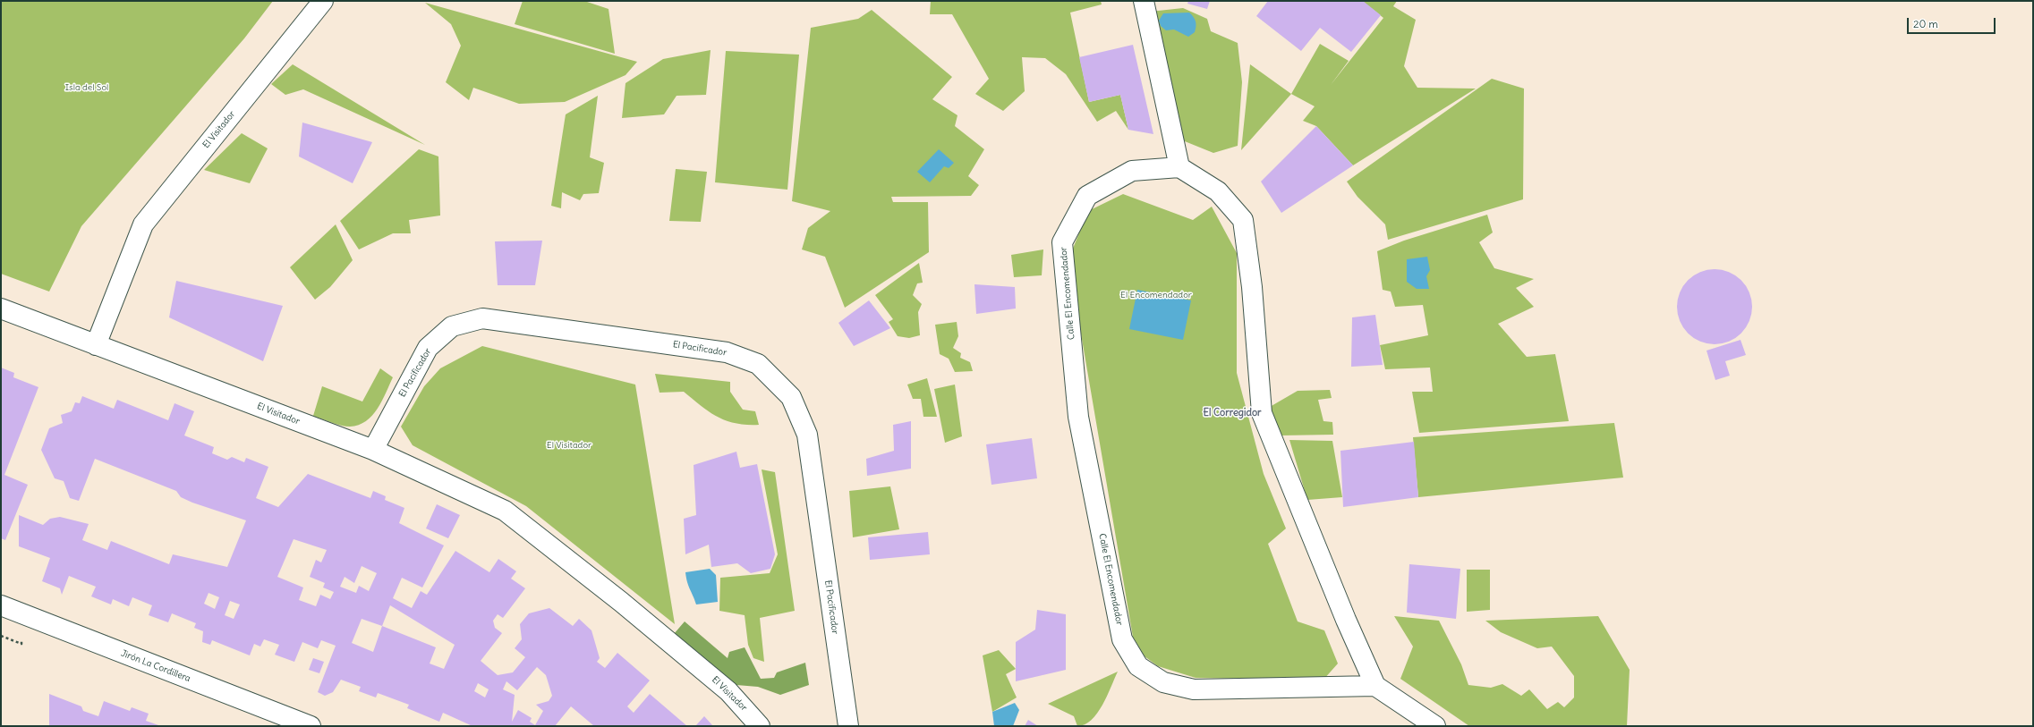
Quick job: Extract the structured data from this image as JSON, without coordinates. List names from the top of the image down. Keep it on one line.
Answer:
{"streets":{"street":["El Visitador","Calle El Encomendador","El Pacificador","Jirón La Cordillera"]},"crossings":[["El Visitador","El Pacificador"]],"districts":["El Corregidor"],"parks":["Isla del Sol","El Encomendador","El Visitador"],"scale_bar":"20 m"}
